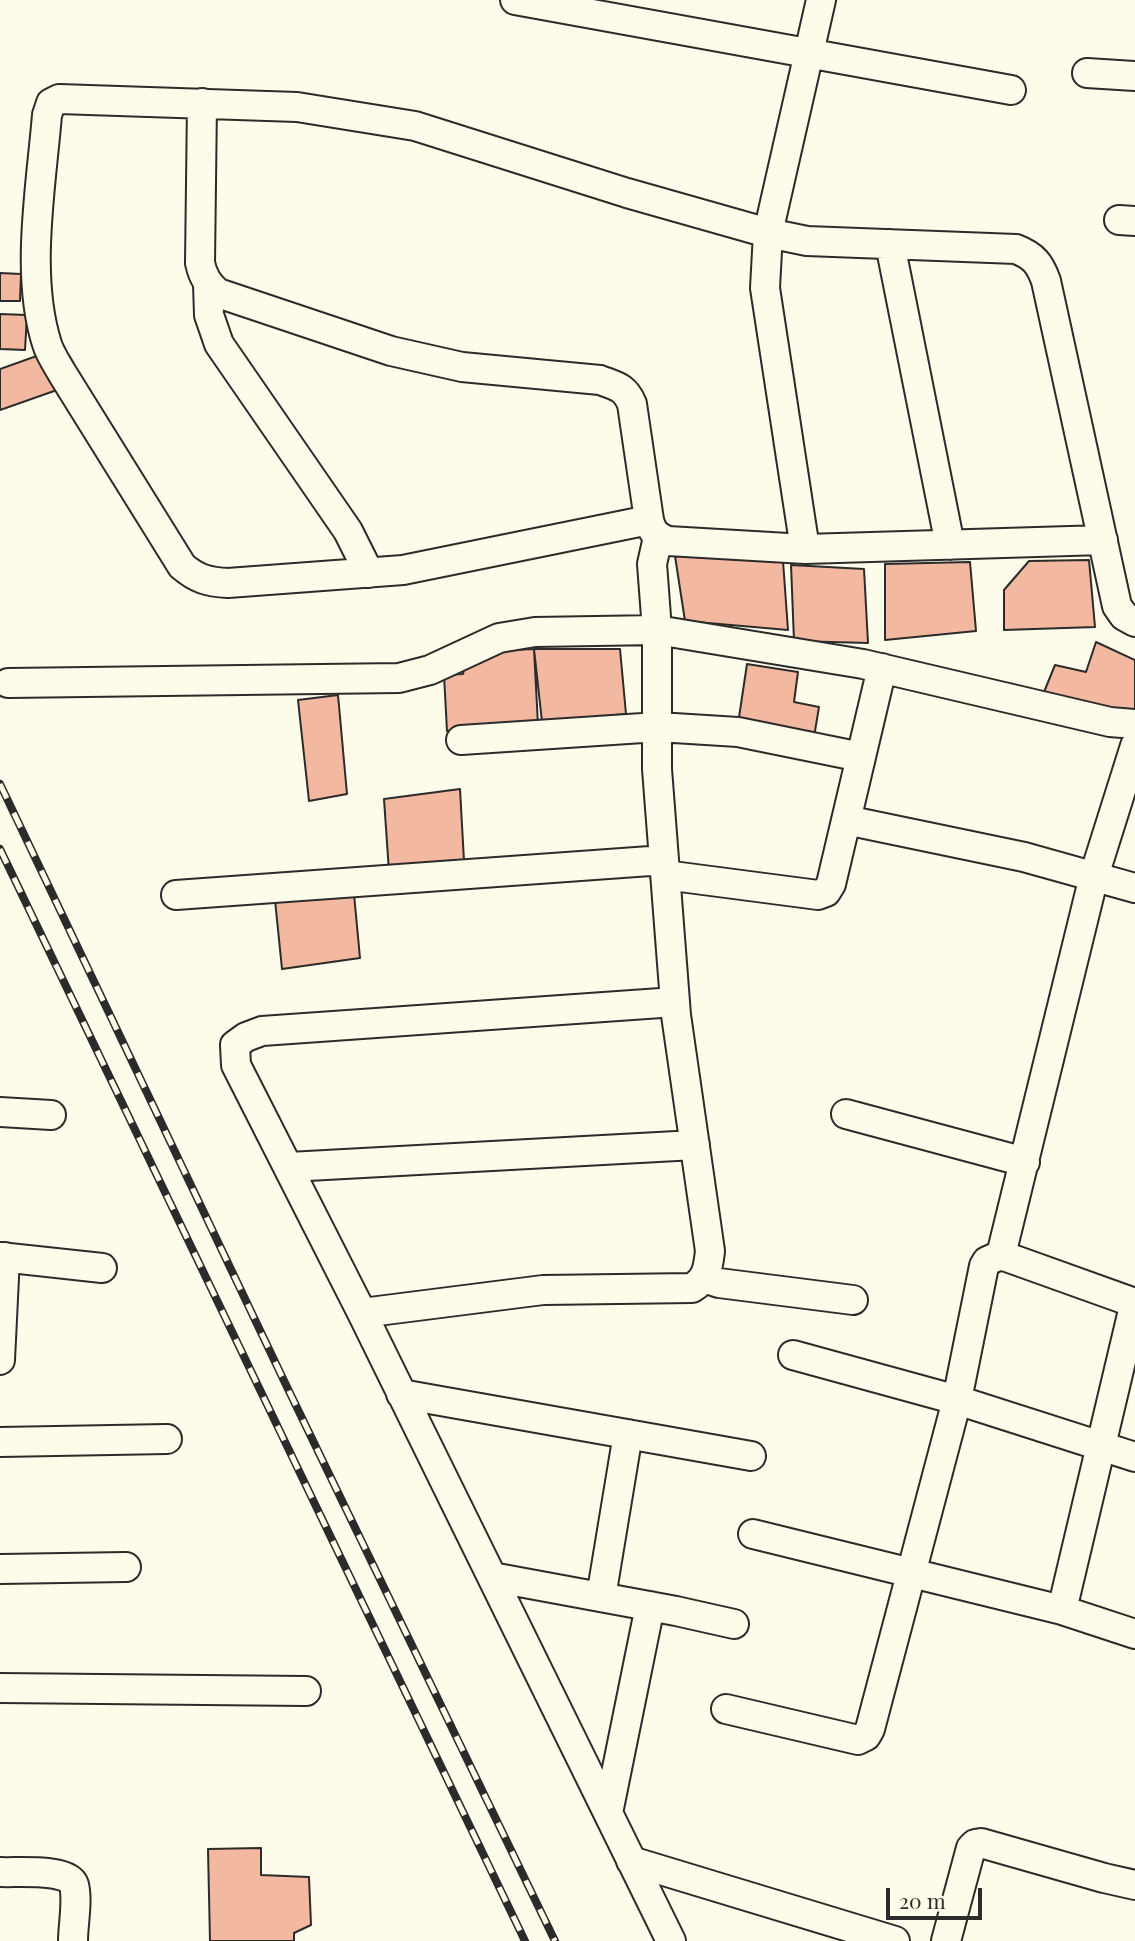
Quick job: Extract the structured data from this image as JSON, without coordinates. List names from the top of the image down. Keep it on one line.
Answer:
{"scale_bar":"20 m"}
